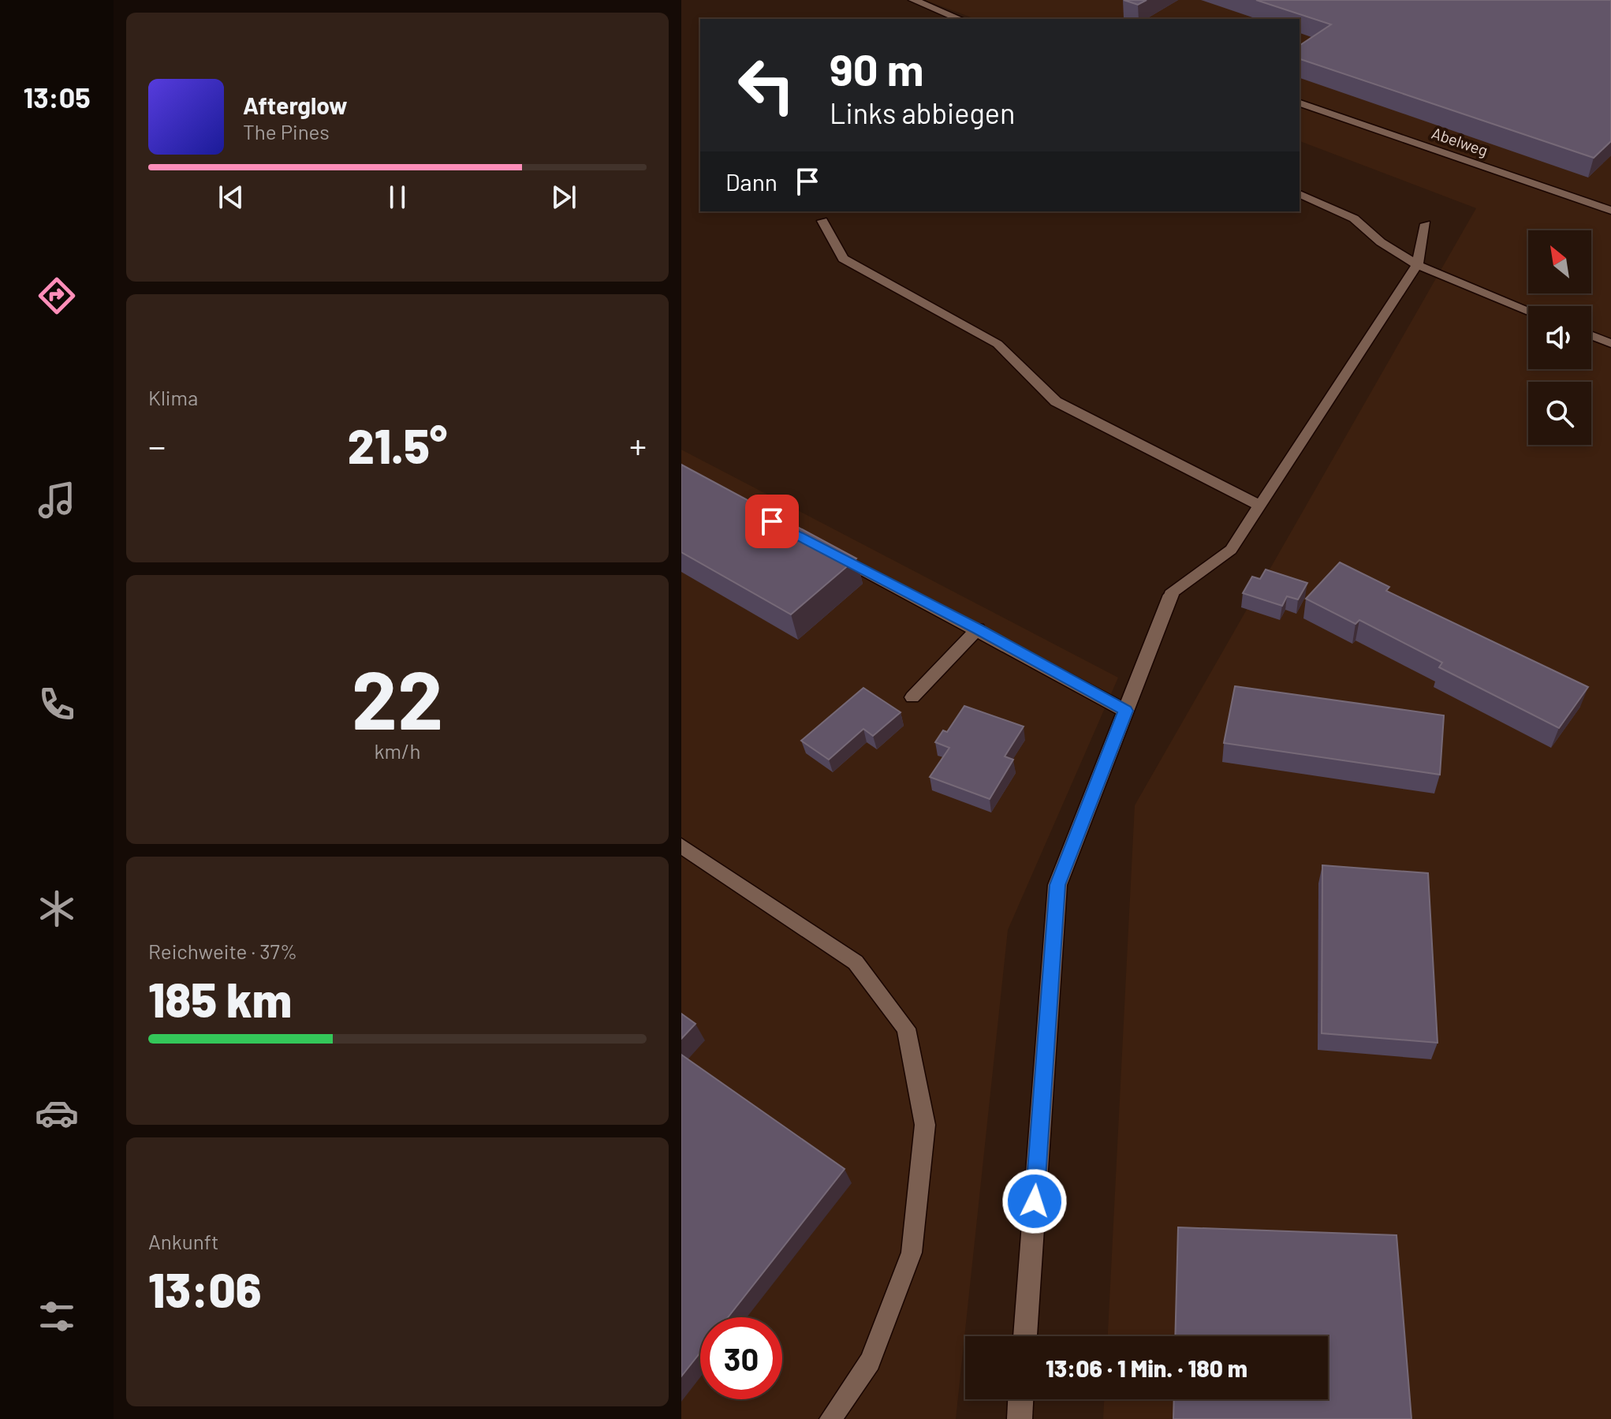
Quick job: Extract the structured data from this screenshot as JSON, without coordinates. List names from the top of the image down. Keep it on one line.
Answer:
{"streets":{"lane":["Abelweg"]},"north":"top left","page":{"tabs":"13:05","turn":["90 m","Links abbiegen"],"song":["Afterglow","The Pines"],"then":"Dann","tile":["Klima",["22","km/h"],["Reichweite · 37%","185 km"],["Ankunft","13:06"]],"heat":["−","21.5°","+"],"limit":"30","trip":"13:06 · 1 Min. · 180 m"}}
